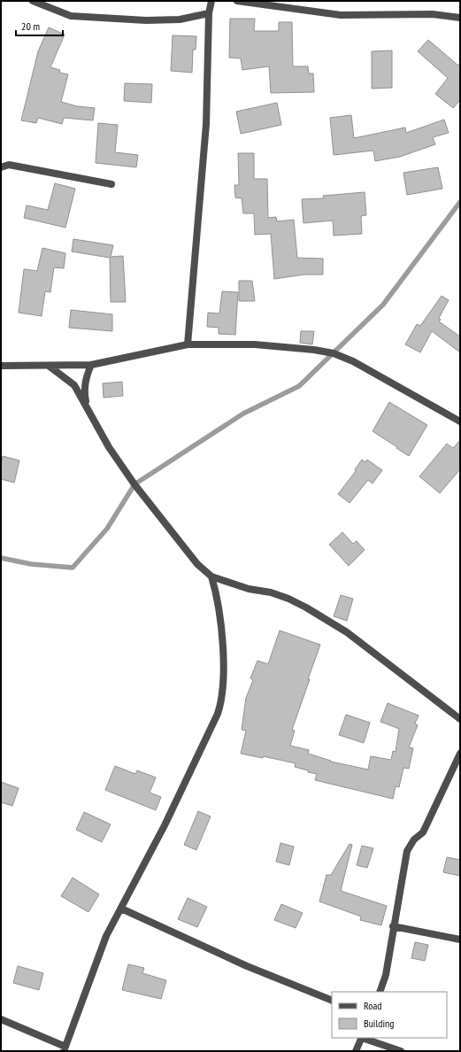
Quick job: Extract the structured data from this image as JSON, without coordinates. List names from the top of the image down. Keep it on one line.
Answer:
{"legend":["Road","Building"],"scale_bar":"20 m"}
